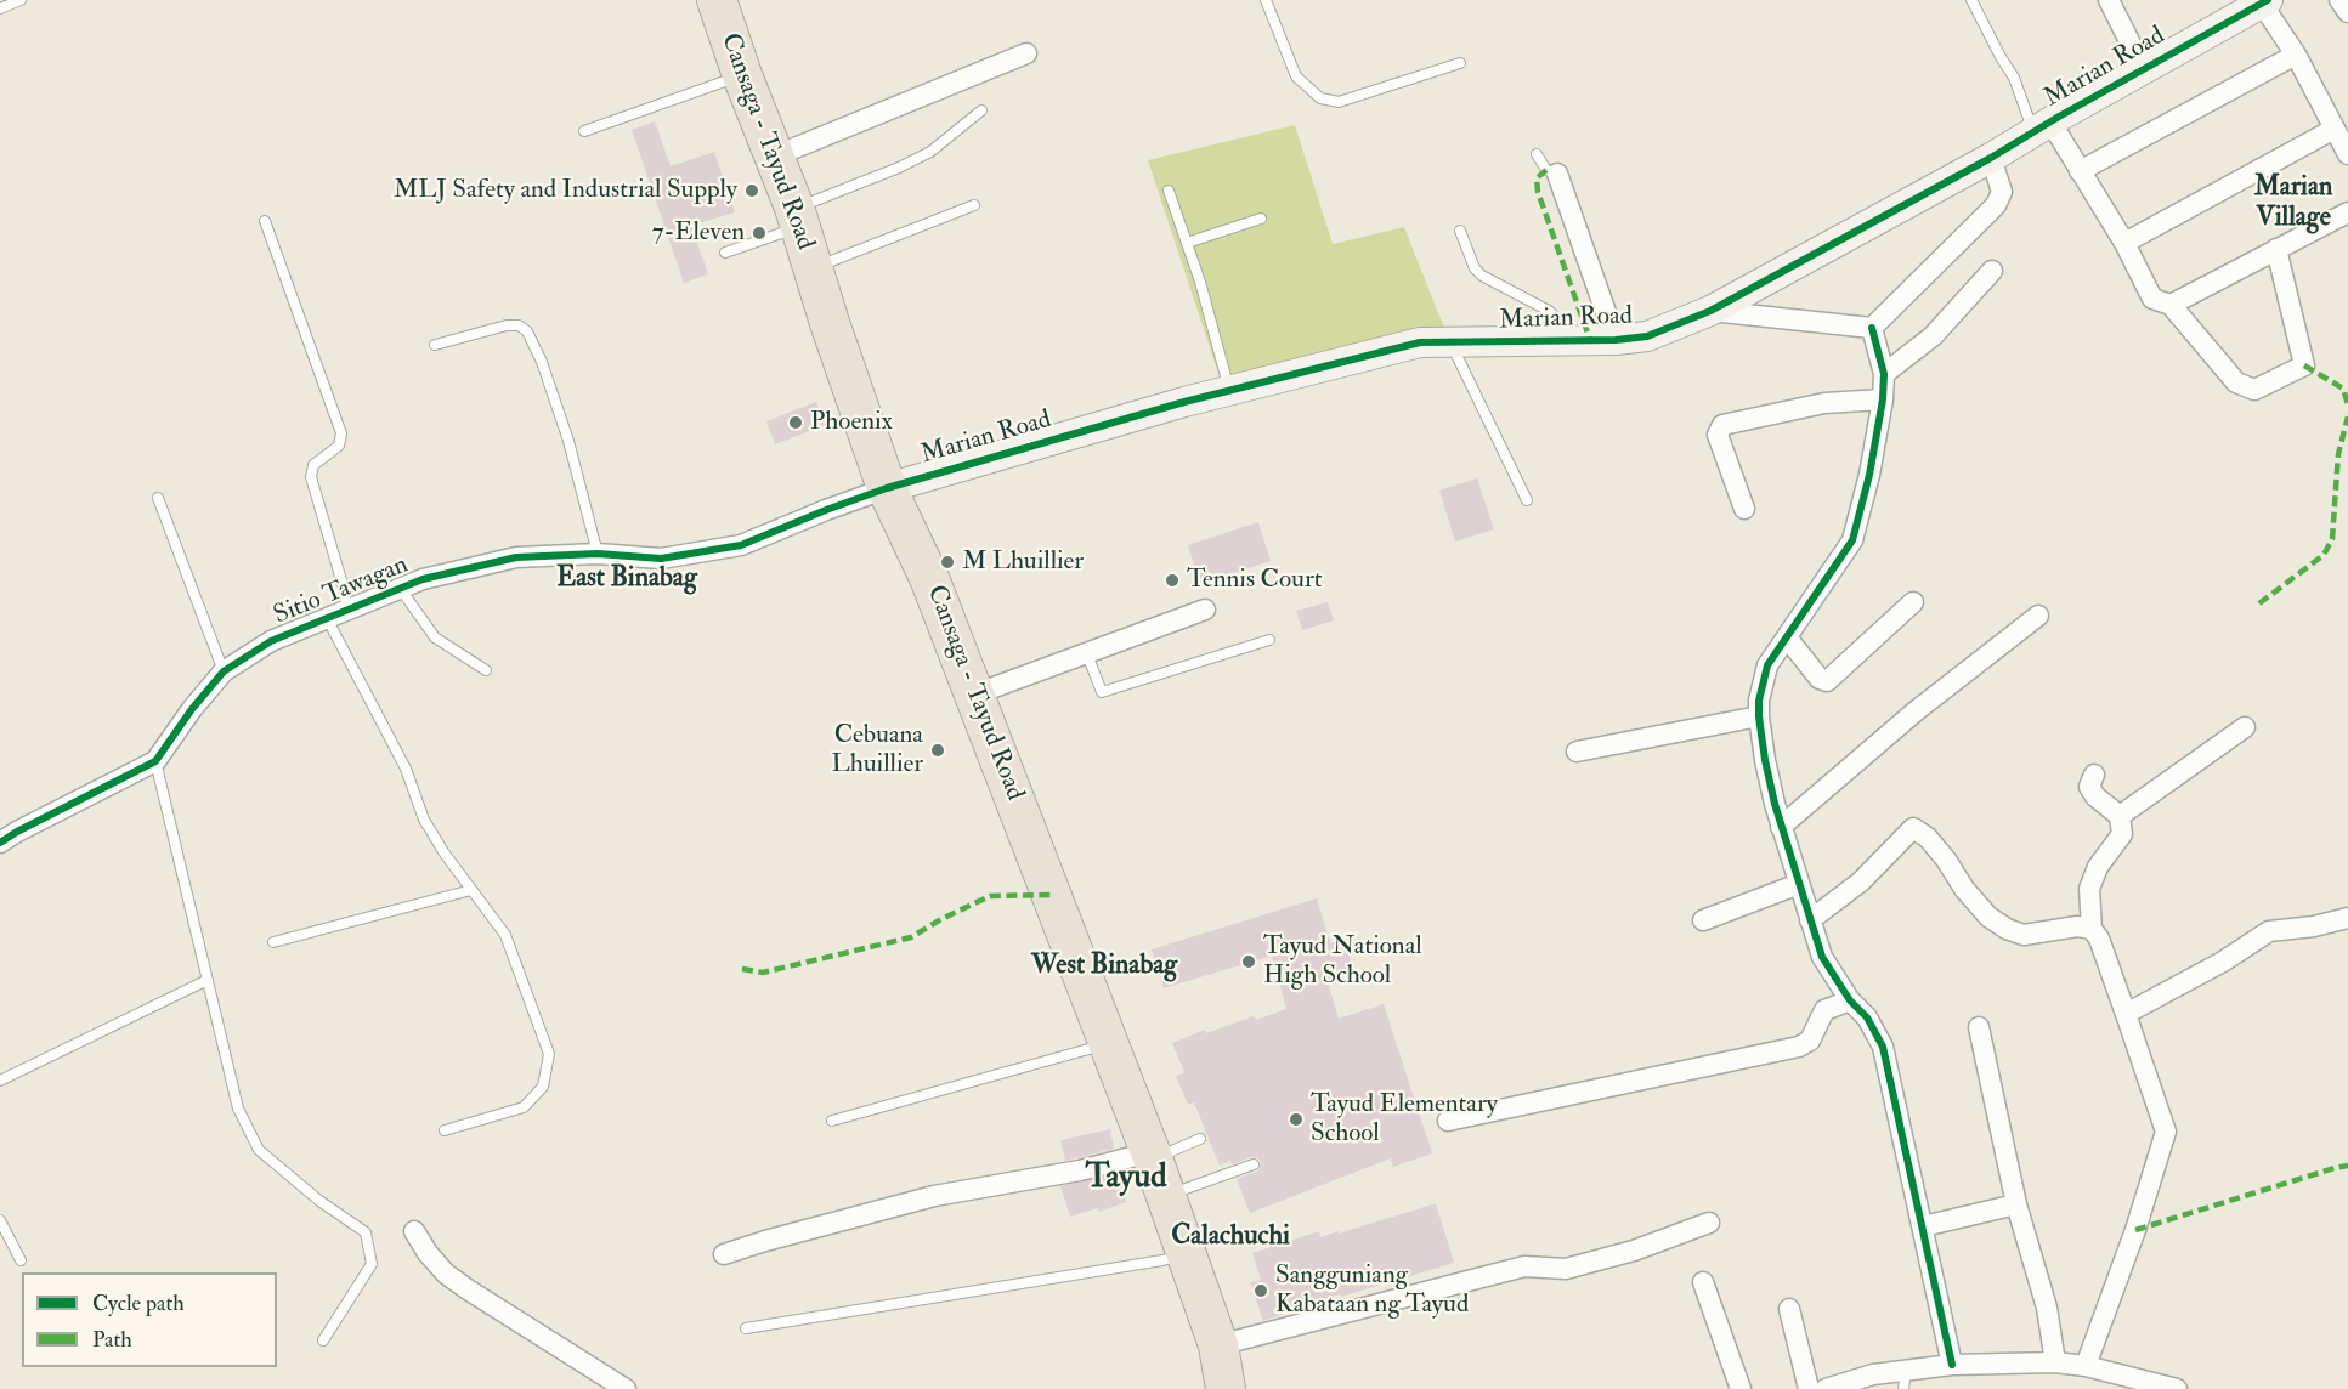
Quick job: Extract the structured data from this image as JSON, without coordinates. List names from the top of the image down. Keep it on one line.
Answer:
{"streets":{"highway":["Cansaga - Tayud Road"],"street":["Marian Road","Sitio Tawagan"]},"crossings":[["Marian Road","Cansaga - Tayud Road"],["Marian Road","Sitio Tawagan"],["Cansaga - Tayud Road","Sitio Tawagan"]],"districts":["Marian Village","East Binabag","West Binabag","Tayud","Calachuchi"],"places":["MLJ Safety and Industrial Supply","7-Eleven","Phoenix","M Lhuillier","Tennis Court","Cebuana Lhuillier","Tayud National High School","Tayud Elementary School","Sangguniang Kabataan ng Tayud"],"legend":["Cycle path","Path"]}
